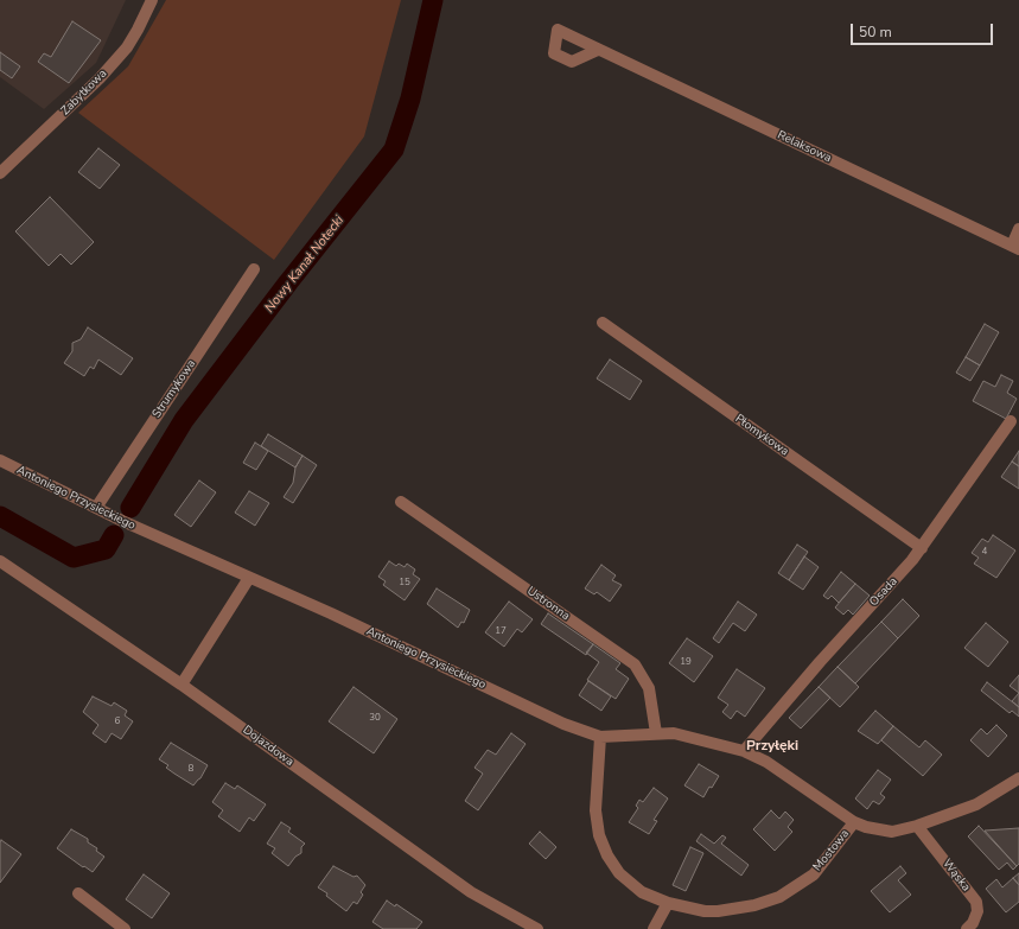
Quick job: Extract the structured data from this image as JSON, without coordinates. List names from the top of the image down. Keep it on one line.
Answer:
{"streets":{"street":["Zabytkowa","Relaksowa","Strumykowa","Płomykowa","Antoniego Przysieckiego","Osada","Ustronna","Dojazdowa","Mostowa","Wąska"]},"crossings":[["Strumykowa","Antoniego Przysieckiego"],["Płomykowa","Osada"],["Antoniego Przysieckiego","Osada"],["Antoniego Przysieckiego","Ustronna"],["Antoniego Przysieckiego","Mostowa"],["Mostowa","Wąska"]],"districts":["Przyłęki"],"water":["Nowy Kanał Notecki"],"house_numbers":["4","15","17","19","30","6","8"],"scale_bar":"50 m"}
